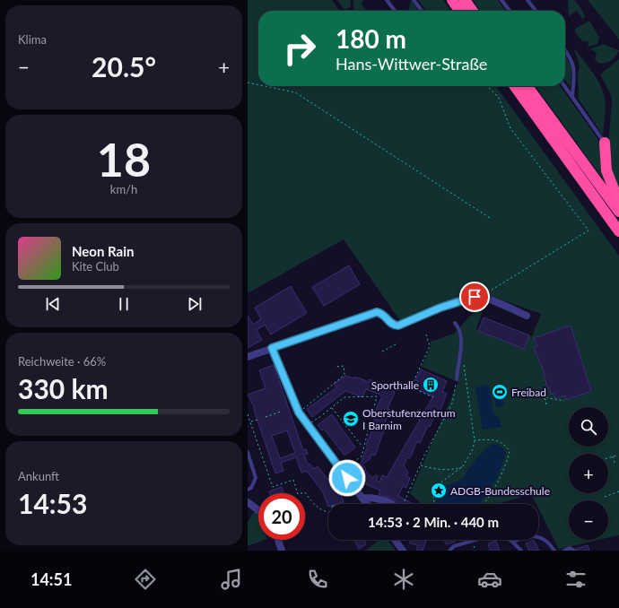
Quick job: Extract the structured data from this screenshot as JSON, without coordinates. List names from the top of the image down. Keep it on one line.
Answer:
{"places":{"building":["Sporthalle"],"sports":["Freibad"],"school or university":["Oberstufenzentrum I Barnim"],"place":["ADGB-Bundesschule"]},"page":{"tile":["Klima",["18","km/h"],["Reichweite · 66%","330 km"],["Ankunft","14:53"]],"turn":["180 m","Hans-Wittwer-Straße"],"heat":["−","20.5°","+"],"song":["Neon Rain","Kite Club"],"map_buttons":["+","−"],"limit":"20","trip":"14:53 · 2 Min. · 440 m","tabs":"14:51"}}
